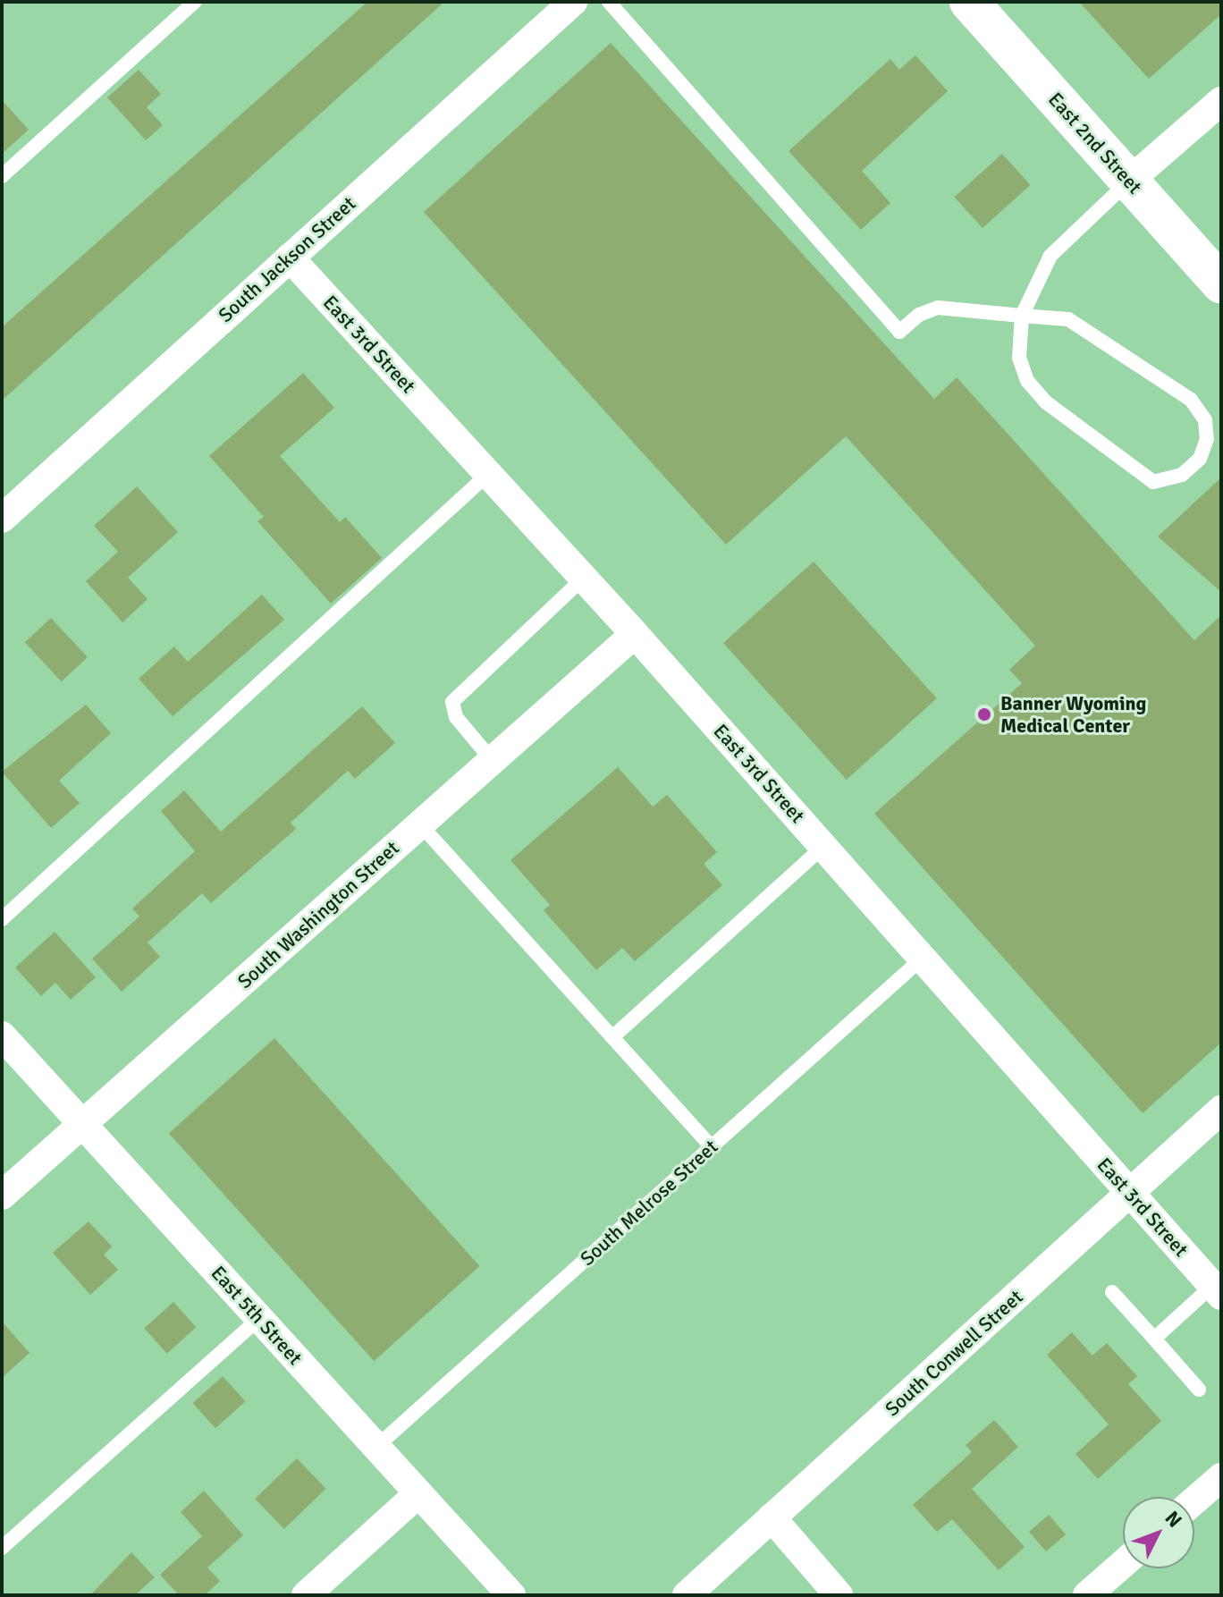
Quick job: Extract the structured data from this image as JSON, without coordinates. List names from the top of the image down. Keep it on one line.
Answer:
{"streets":{"main road":["East 2nd Street"],"street":["South Jackson Street","East 3rd Street","South Washington Street","East 5th Street","South Conwell Street"],"lane":["South Melrose Street"]},"crossings":[["South Jackson Street","East 3rd Street"],["East 3rd Street","South Washington Street"],["East 3rd Street","South Melrose Street"],["East 3rd Street","South Conwell Street"],["South Washington Street","East 5th Street"],["South Melrose Street","East 5th Street"]],"places":["Banner Wyoming Medical Center"],"north":"top right"}
